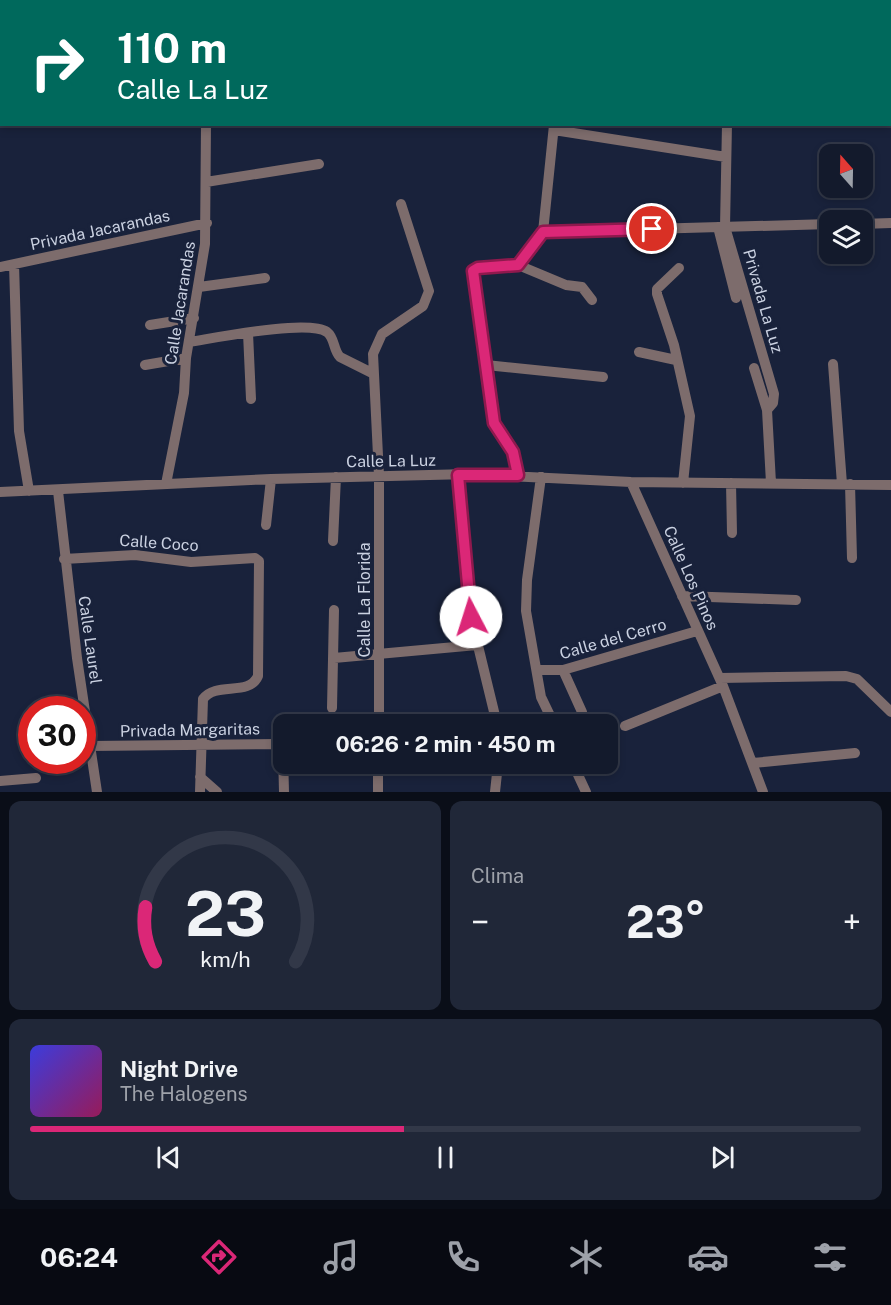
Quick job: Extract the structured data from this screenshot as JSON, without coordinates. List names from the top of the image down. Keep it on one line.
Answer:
{"streets":{"street":["Privada Jacarandas","Privada La Luz","Calle Jacarandas","Calle La Luz","Calle Coco","Calle Los Pinos","Calle La Florida","Calle del Cerro","Calle Laurel","Privada Margaritas"]},"crossings":[["Privada Jacarandas","Calle Jacarandas"],["Privada La Luz","Calle La Luz"],["Calle Jacarandas","Calle La Luz"],["Calle La Luz","Calle Los Pinos"],["Calle La Luz","Calle La Florida"],["Calle La Luz","Calle Laurel"],["Calle Coco","Calle Laurel"],["Calle Coco","Privada Margaritas"],["Calle Los Pinos","Calle del Cerro"]],"north":"top","page":{"turn":["110 m","Calle La Luz"],"limit":"30","trip":"06:26 · 2 min · 450 m","tile":"Clima","heat":["−","23°","+"],"song":["Night Drive","The Halogens"],"tabs":"06:24","gauge":["23","km/h"]}}
